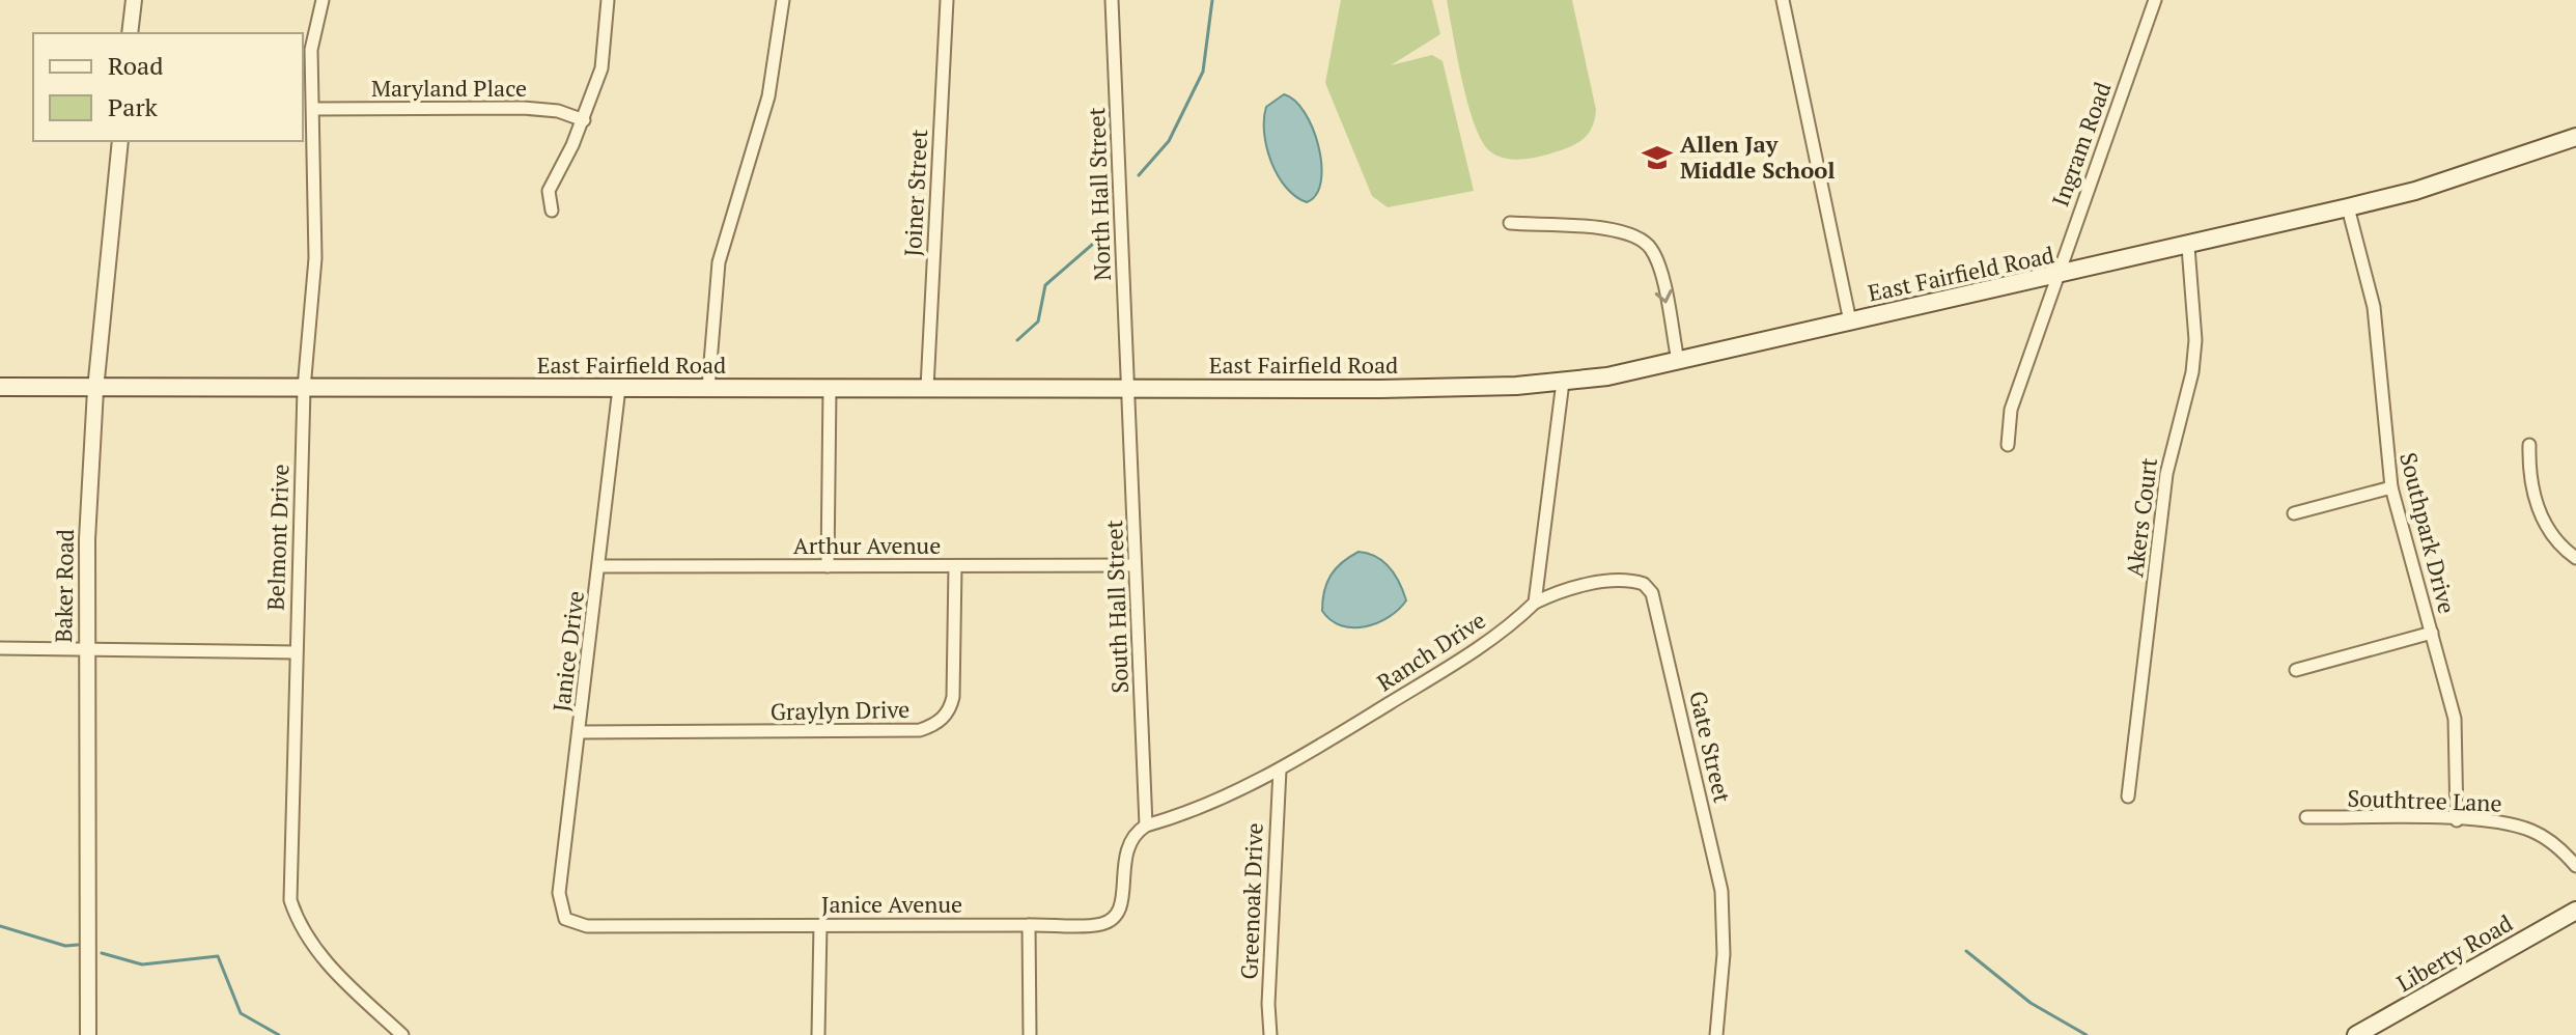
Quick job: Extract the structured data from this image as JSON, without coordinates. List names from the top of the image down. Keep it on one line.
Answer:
{"streets":{"main road":["East Fairfield Road","Liberty Road"],"street":["Maryland Place","Ingram Road","Joiner Street","North Hall Street","Akers Court","Southpark Drive","Belmont Drive","Arthur Avenue","Baker Road","South Hall Street","Janice Drive","Ranch Drive","Graylyn Drive","Gate Street","Southtree Lane","Greenoak Drive","Janice Avenue"]},"crossings":[["Maryland Place","Belmont Drive"],["Ingram Road","East Fairfield Road"],["Joiner Street","East Fairfield Road"],["North Hall Street","East Fairfield Road"],["North Hall Street","South Hall Street"],["East Fairfield Road","Akers Court"],["East Fairfield Road","Southpark Drive"],["East Fairfield Road","Belmont Drive"],["East Fairfield Road","Baker Road"],["East Fairfield Road","South Hall Street"],["East Fairfield Road","Janice Drive"],["Southpark Drive","Southtree Lane"],["Arthur Avenue","South Hall Street"],["Arthur Avenue","Janice Drive"],["Arthur Avenue","Graylyn Drive"],["South Hall Street","Ranch Drive"],["South Hall Street","Janice Avenue"],["Janice Drive","Graylyn Drive"],["Janice Drive","Janice Avenue"],["Ranch Drive","Gate Street"],["Ranch Drive","Greenoak Drive"],["Ranch Drive","Janice Avenue"]],"places":{"school or university":["Allen Jay Middle School"]},"legend":["Road","Park"]}
